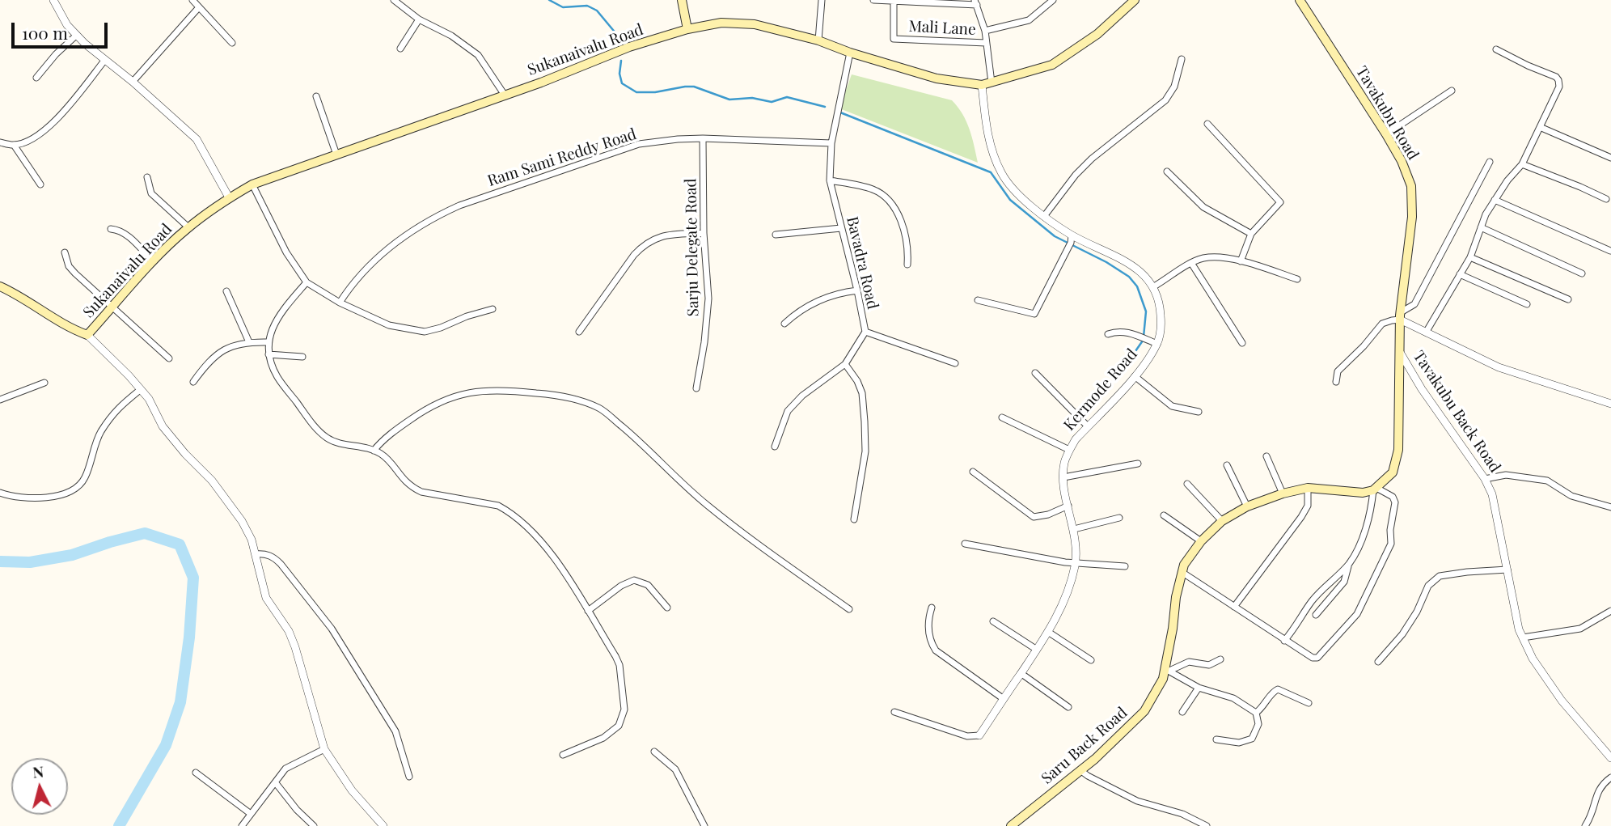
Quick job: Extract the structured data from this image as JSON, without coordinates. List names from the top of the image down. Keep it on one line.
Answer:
{"streets":{"main road":["Sukanaivalu Road","Tavakubu Road","Saru Back Road"],"street":["Mali Lane","Ram Sami Reddy Road","Sarju Delegate Road","Bavadra Road","Kermode Road","Tavakubu Back Road"]},"crossings":[["Sukanaivalu Road","Bavadra Road"],["Tavakubu Road","Tavakubu Back Road"],["Ram Sami Reddy Road","Sarju Delegate Road"],["Ram Sami Reddy Road","Bavadra Road"]],"scale_bar":"100 m","north":"top"}
